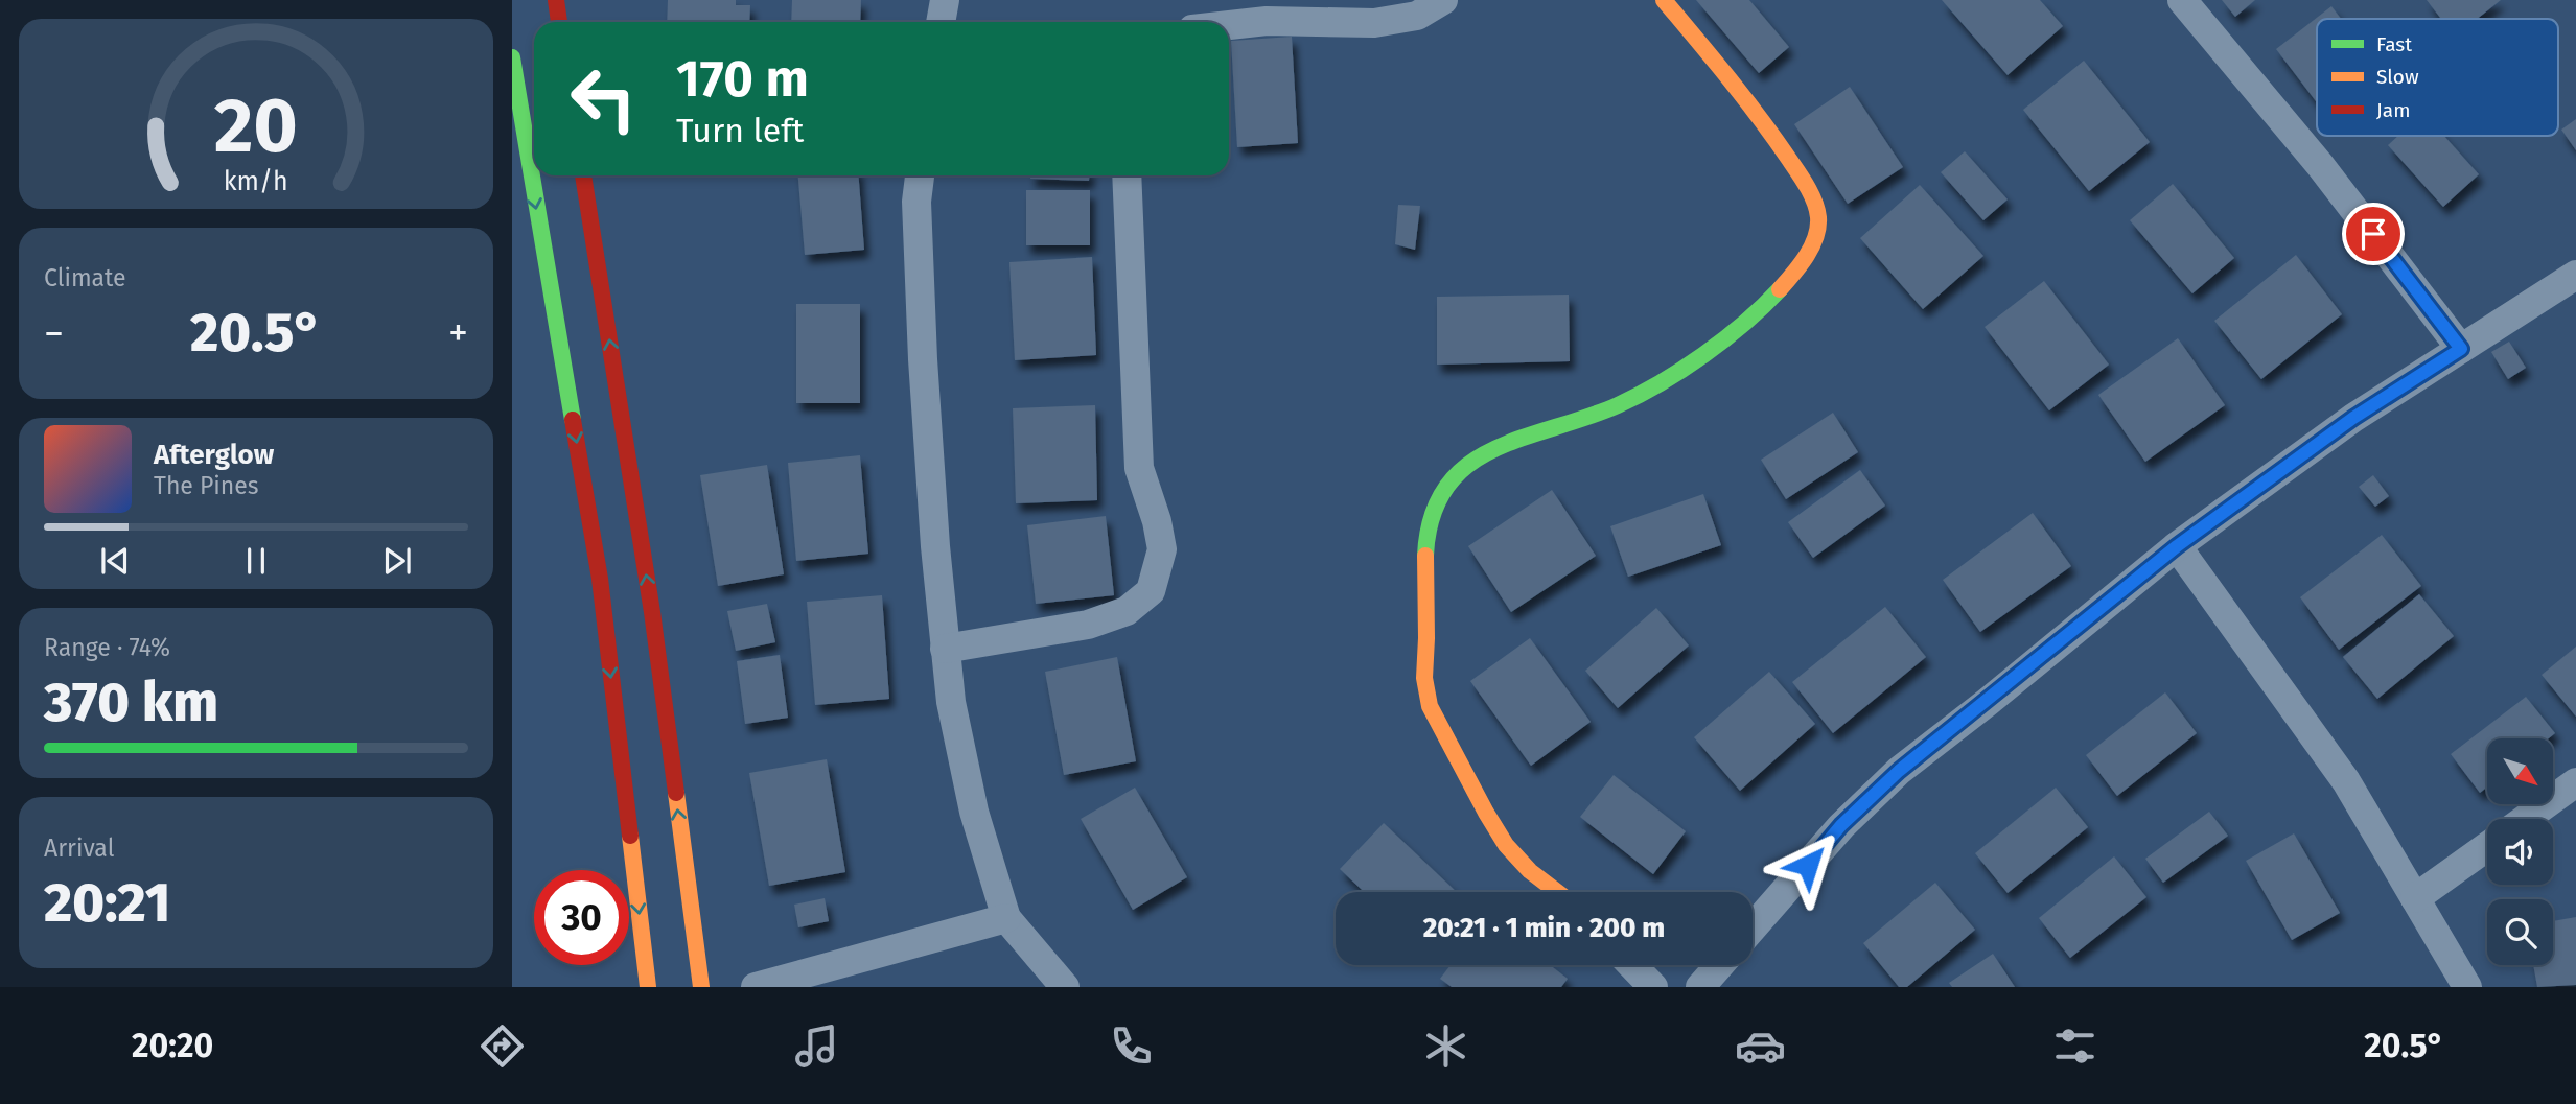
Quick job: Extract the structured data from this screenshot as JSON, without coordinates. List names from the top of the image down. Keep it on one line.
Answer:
{"legend":["Fast","Slow","Jam"],"north":"bottom right","page":{"turn":["170 m","Turn left"],"tile":["Climate",["Range · 74%","370 km"],["Arrival","20:21"]],"heat":["−","20.5°","+"],"song":["Afterglow","The Pines"],"limit":"30","trip":"20:21 · 1 min · 200 m","tabs":["20:20","20.5°"],"gauge":["20","km/h"]}}
